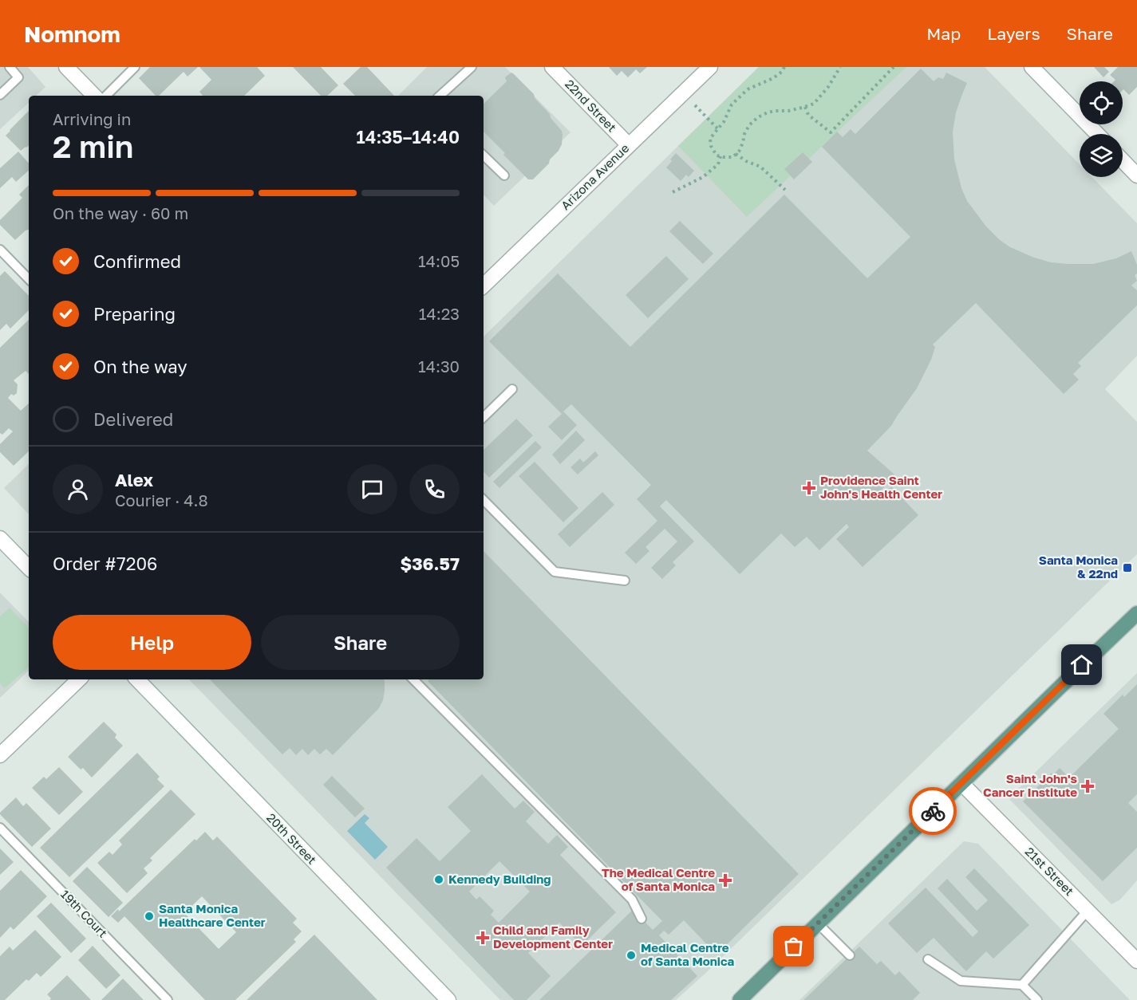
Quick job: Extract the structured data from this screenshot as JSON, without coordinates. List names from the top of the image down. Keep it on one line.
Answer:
{"streets":{"street":["22nd Street","Arizona Avenue","20th Street","21st Street"],"lane":["19th Court"]},"crossings":[["22nd Street","Arizona Avenue"]],"places":{"health":["Providence Saint John's Health Center","Saint John's Cancer Institute","The Medical Centre of Santa Monica","Child and Family Development Center"],"transit":["Santa Monica & 22nd"],"other":["Kennedy Building","Santa Monica Healthcare Center","Medical Centre of Santa Monica"]},"page":{"header":"Nomnom","nav":["Map","Layers","Share"],"heading":["2 min","Arriving in","14:35–14:40"],"panel":["Alex","Courier · 4.8","Order #7206","$36.57"],"bar":"On the way · 60 m","list":[["Confirmed","14:05"],["Preparing","14:23"],["On the way","14:30"],"Delivered"],"buttons":["Help","Share"]}}
